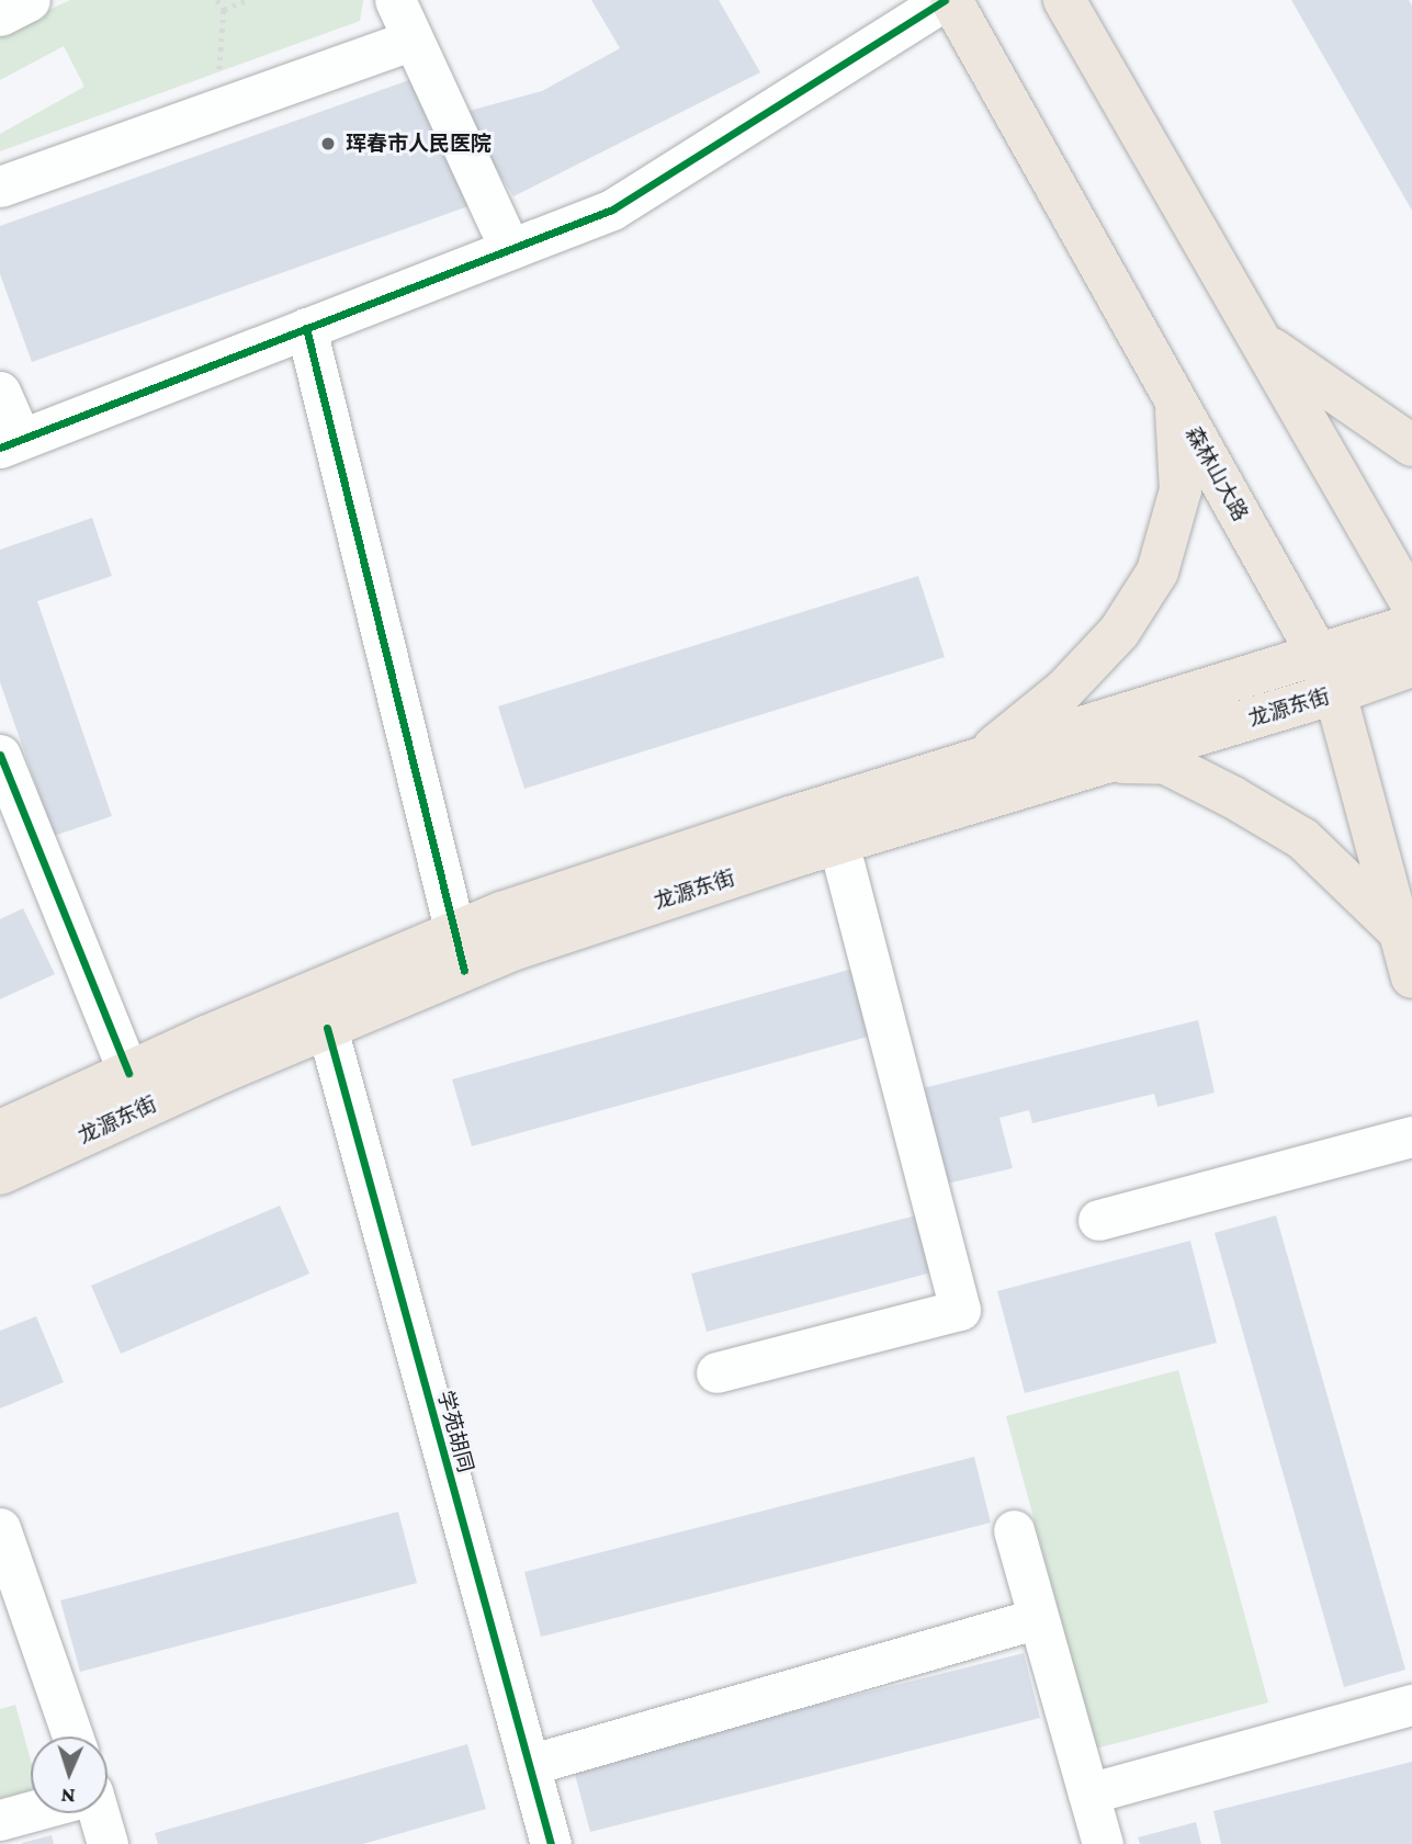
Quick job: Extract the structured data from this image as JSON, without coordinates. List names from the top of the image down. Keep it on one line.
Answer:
{"streets":{"main road":["森林山大路","龙源东街"],"street":["学苑胡同"]},"crossings":[["森林山大路","龙源东街"],["龙源东街","学苑胡同"]],"places":["珲春市人民医院"],"north":"bottom"}
